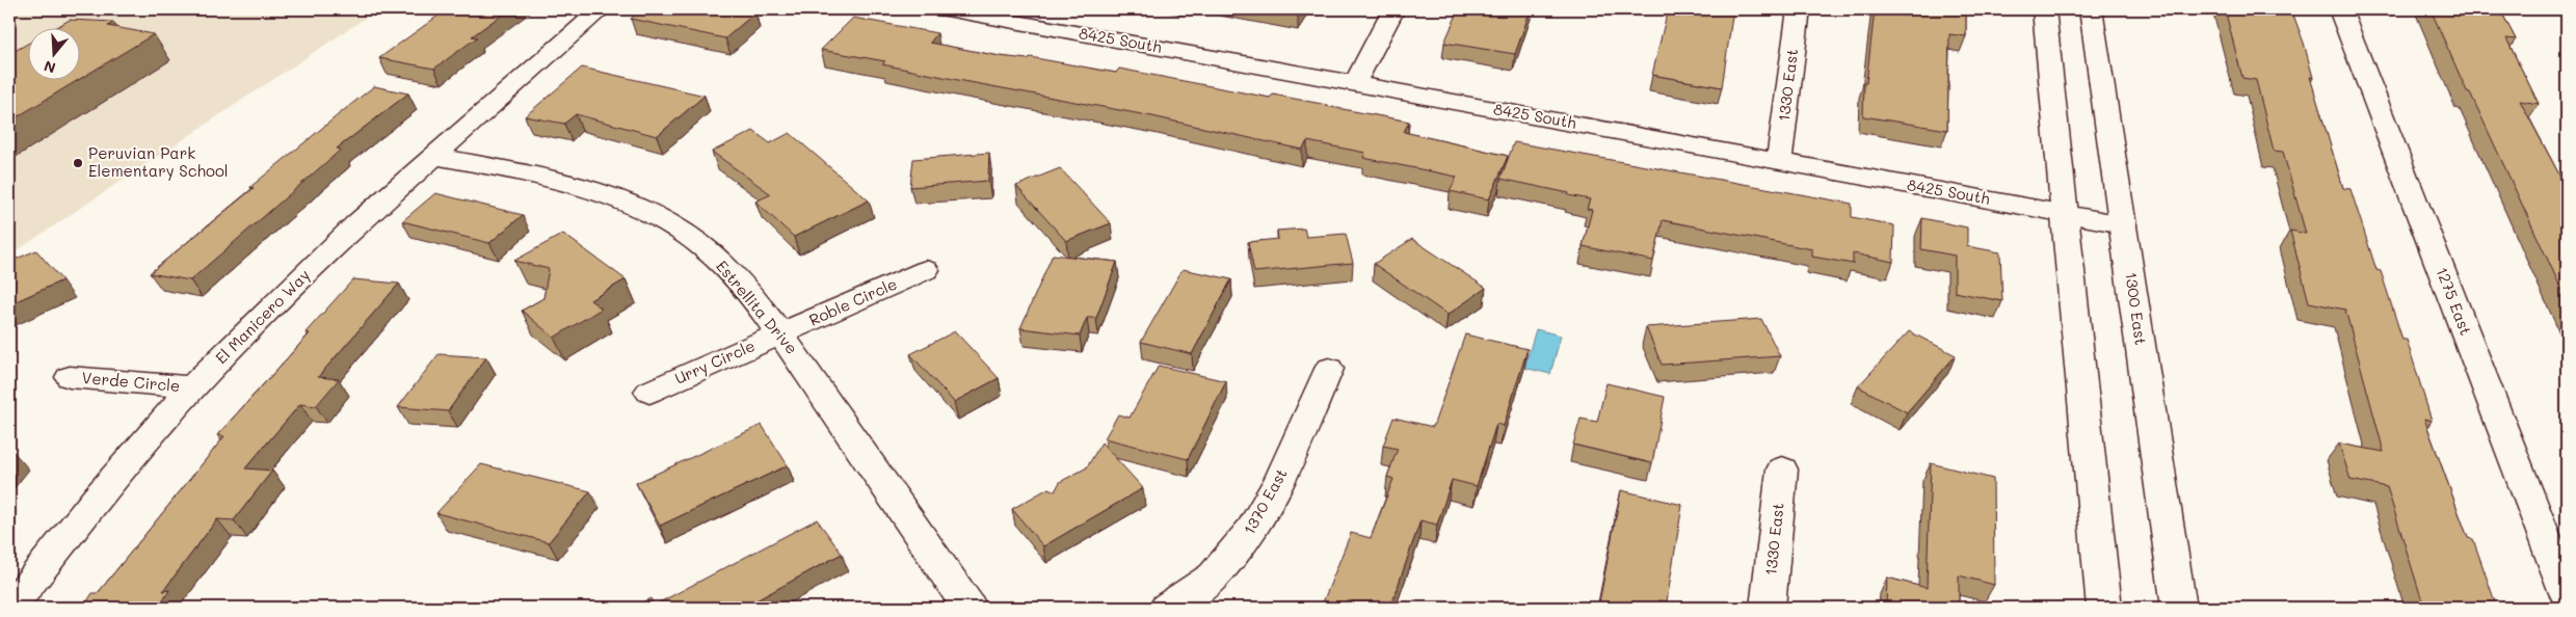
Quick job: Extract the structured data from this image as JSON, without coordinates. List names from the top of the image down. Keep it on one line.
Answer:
{"streets":{"street":["8425 South","1330 East","1275 East","Roble Circle","Estrellita Drive","1300 East","El Manicero Way","Urry Circle","Verde Circle","1370 East"]},"crossings":[["8425 South","1330 East"],["8425 South","1300 East"],["Roble Circle","Estrellita Drive"],["Roble Circle","Urry Circle"],["Estrellita Drive","El Manicero Way"],["Estrellita Drive","Urry Circle"],["El Manicero Way","Verde Circle"]],"places":["Peruvian Park Elementary School"],"north":"bottom"}
